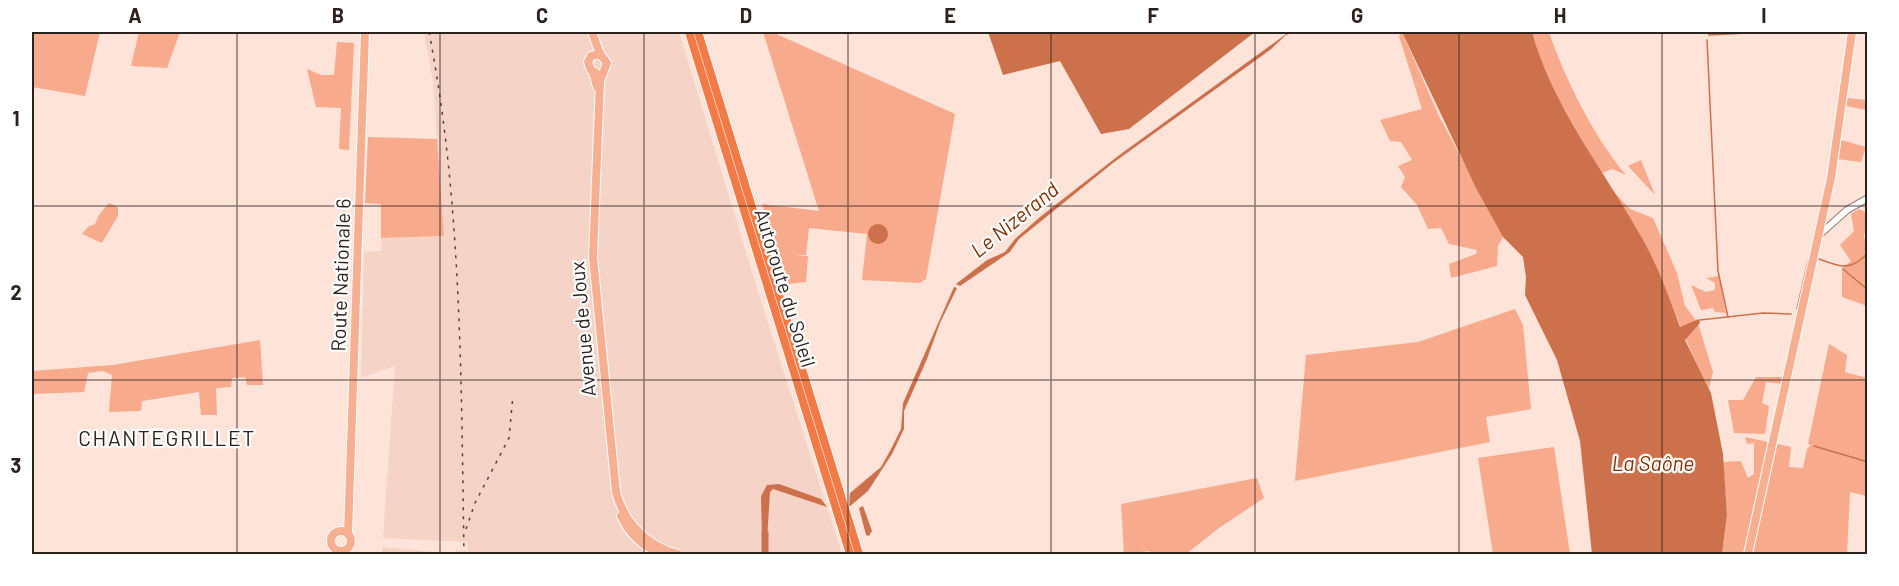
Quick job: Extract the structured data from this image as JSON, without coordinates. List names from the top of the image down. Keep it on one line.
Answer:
{"streets":{"highway":["Autoroute du Soleil"],"main road":["Route Nationale 6","Avenue de Joux"]},"districts":["CHANTEGRILLET"],"water":["Le Nizerand","La Saône"],"grid":{"columns":["A","B","C","D","E","F","G","H","I"],"rows":["1","2","3"]}}
